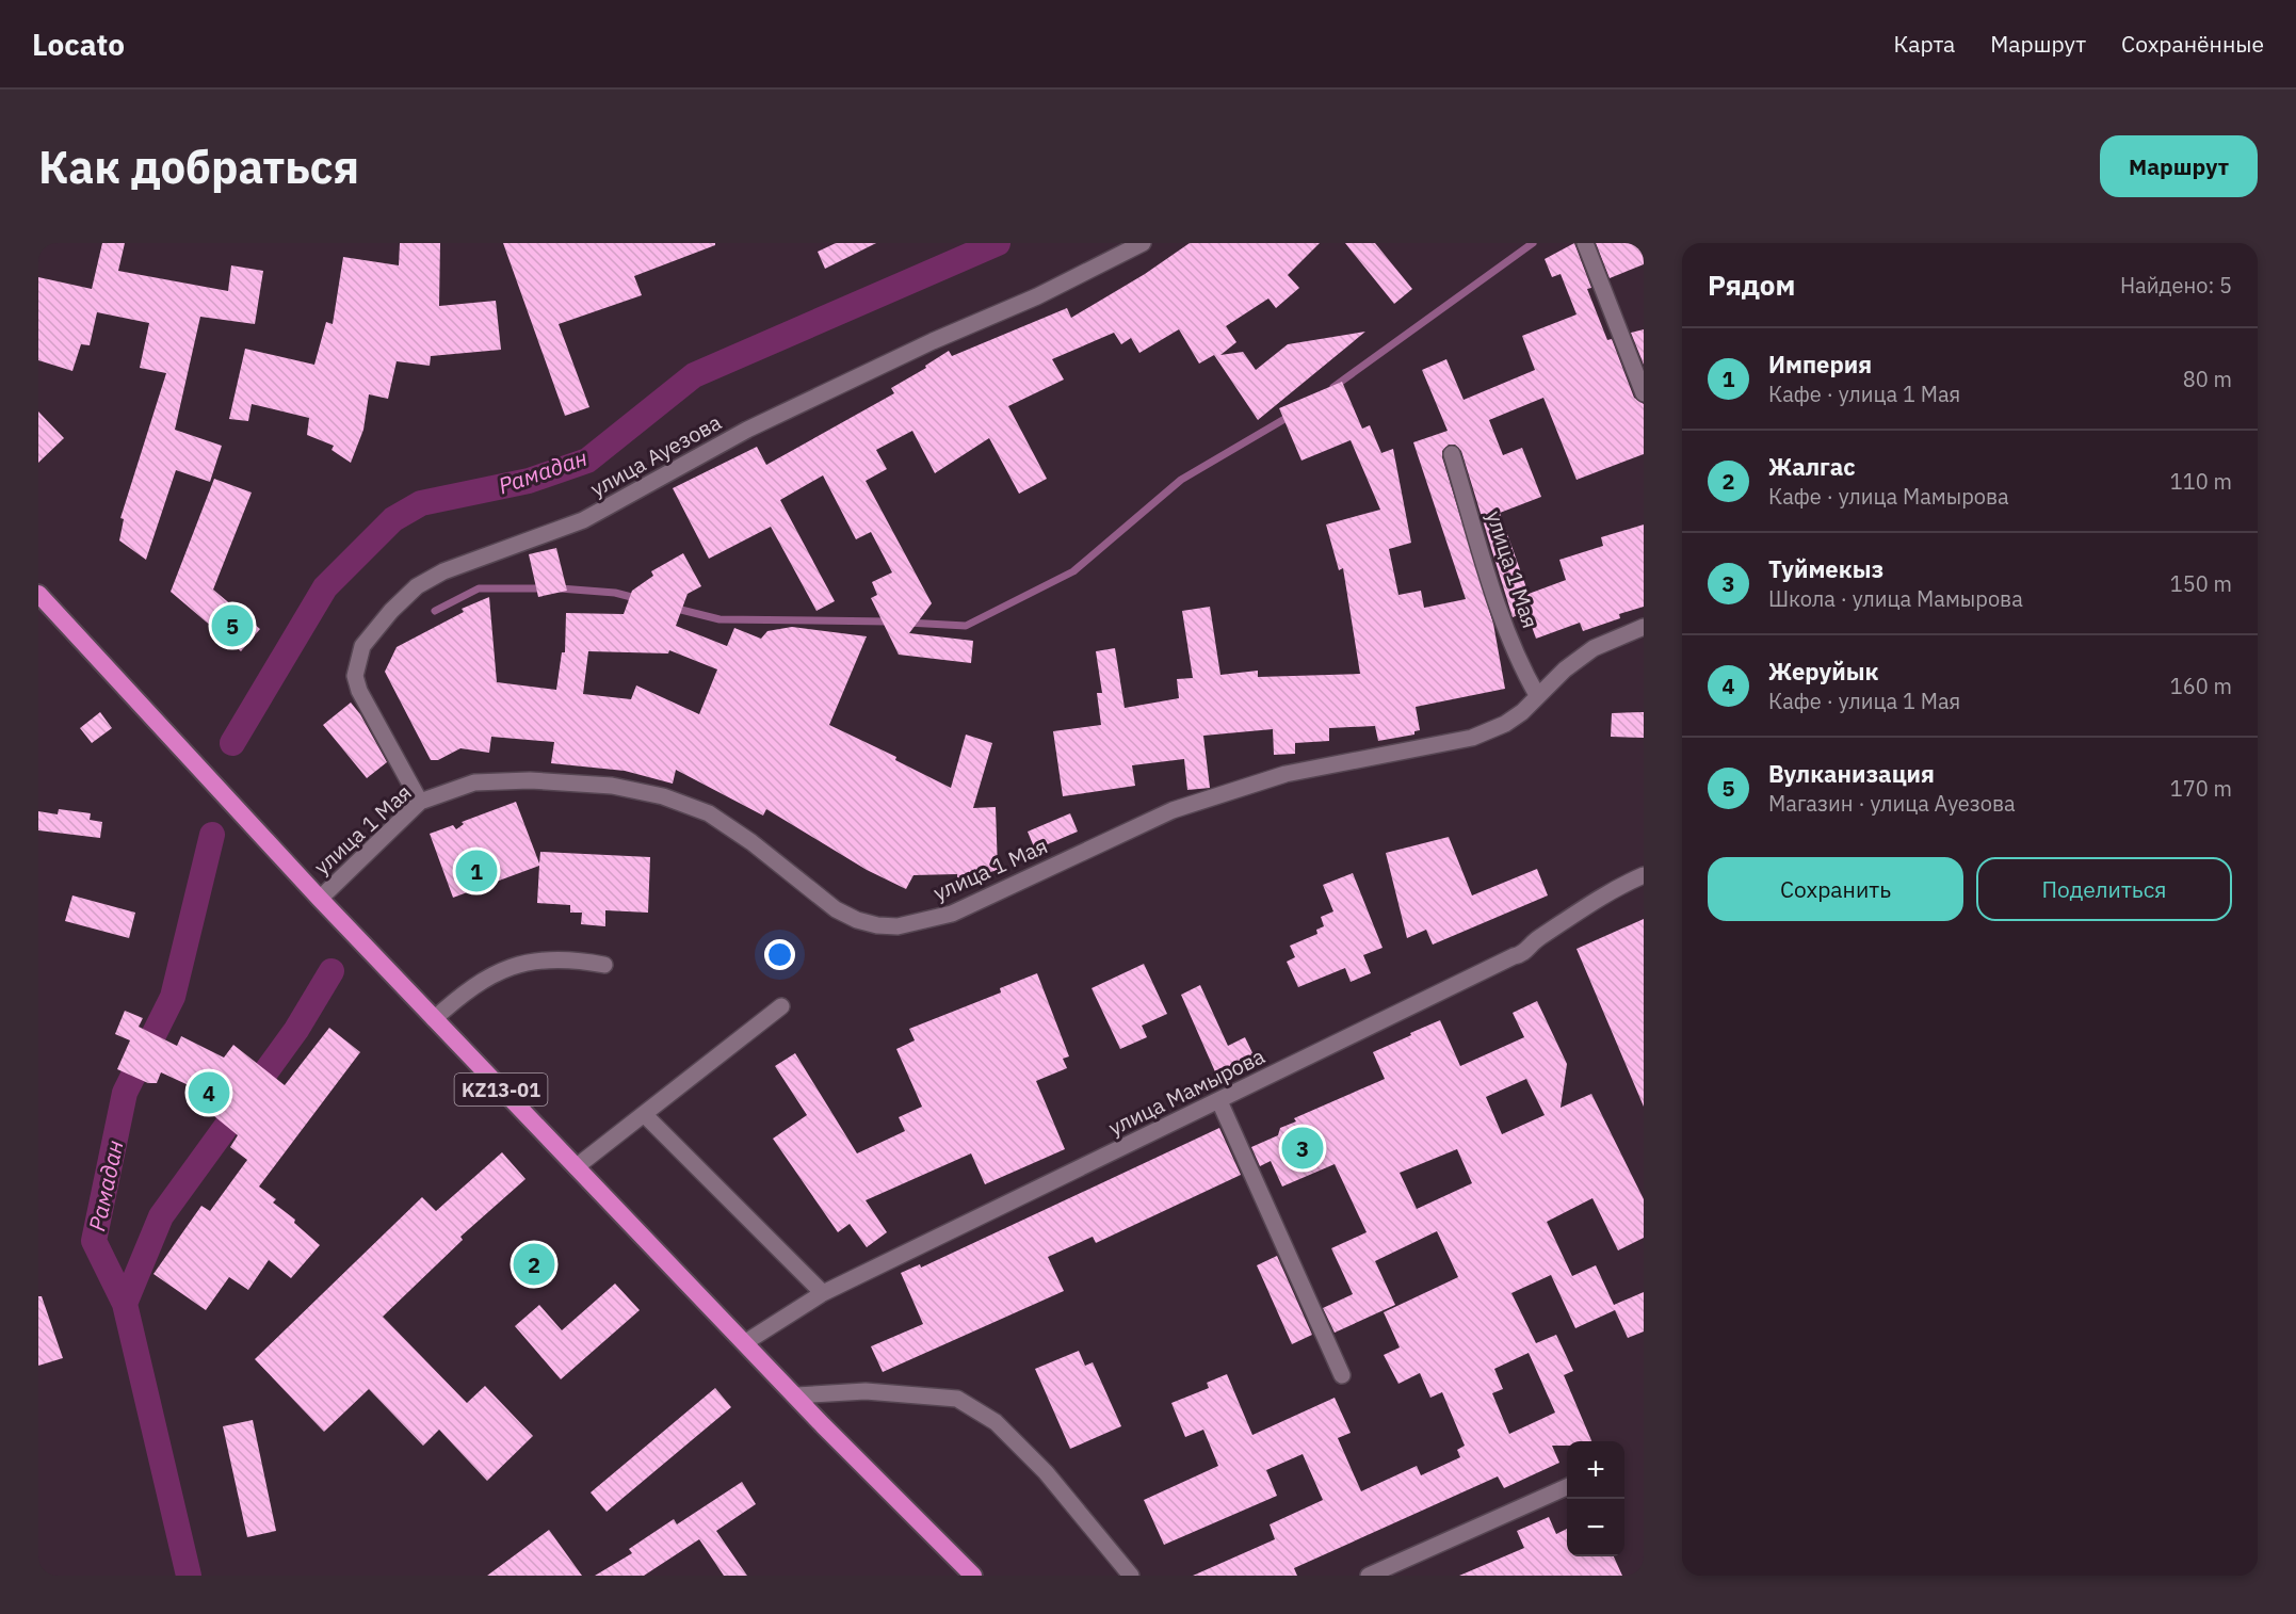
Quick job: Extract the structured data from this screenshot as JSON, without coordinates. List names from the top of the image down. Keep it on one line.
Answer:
{"streets":{"highway":["KZ13-01"],"street":["улица Ауезова","улица 1 Мая","улица Мамырова"]},"crossings":[["улица Ауезова","улица 1 Мая"],["улица 1 Мая","KZ13-01"],["KZ13-01","улица Мамырова"]],"water":["Рамадан"],"page":{"header":"Locato","nav":["Карта","Маршрут","Сохранённые"],"buttons":["Маршрут",["Сохранить","Поделиться"]],"title":"Как добраться","heading":["Рядом","Найдено: 5"],"list":[{"mark":"1","name":"Империя","note":"Кафе · улица 1 Мая","value":"80 m"},{"mark":"2","name":"Жалгас","note":"Кафе · улица Мамырова","value":"110 m"},{"mark":"3","name":"Туймекыз","note":"Школа · улица Мамырова","value":"150 m"},{"mark":"4","name":"Жеруйык","note":"Кафе · улица 1 Мая","value":"160 m"},{"mark":"5","name":"Вулканизация","note":"Магазин · улица Ауезова","value":"170 m"}],"pins":["5","1","4","3","2"],"map_buttons":["+","−"]}}
